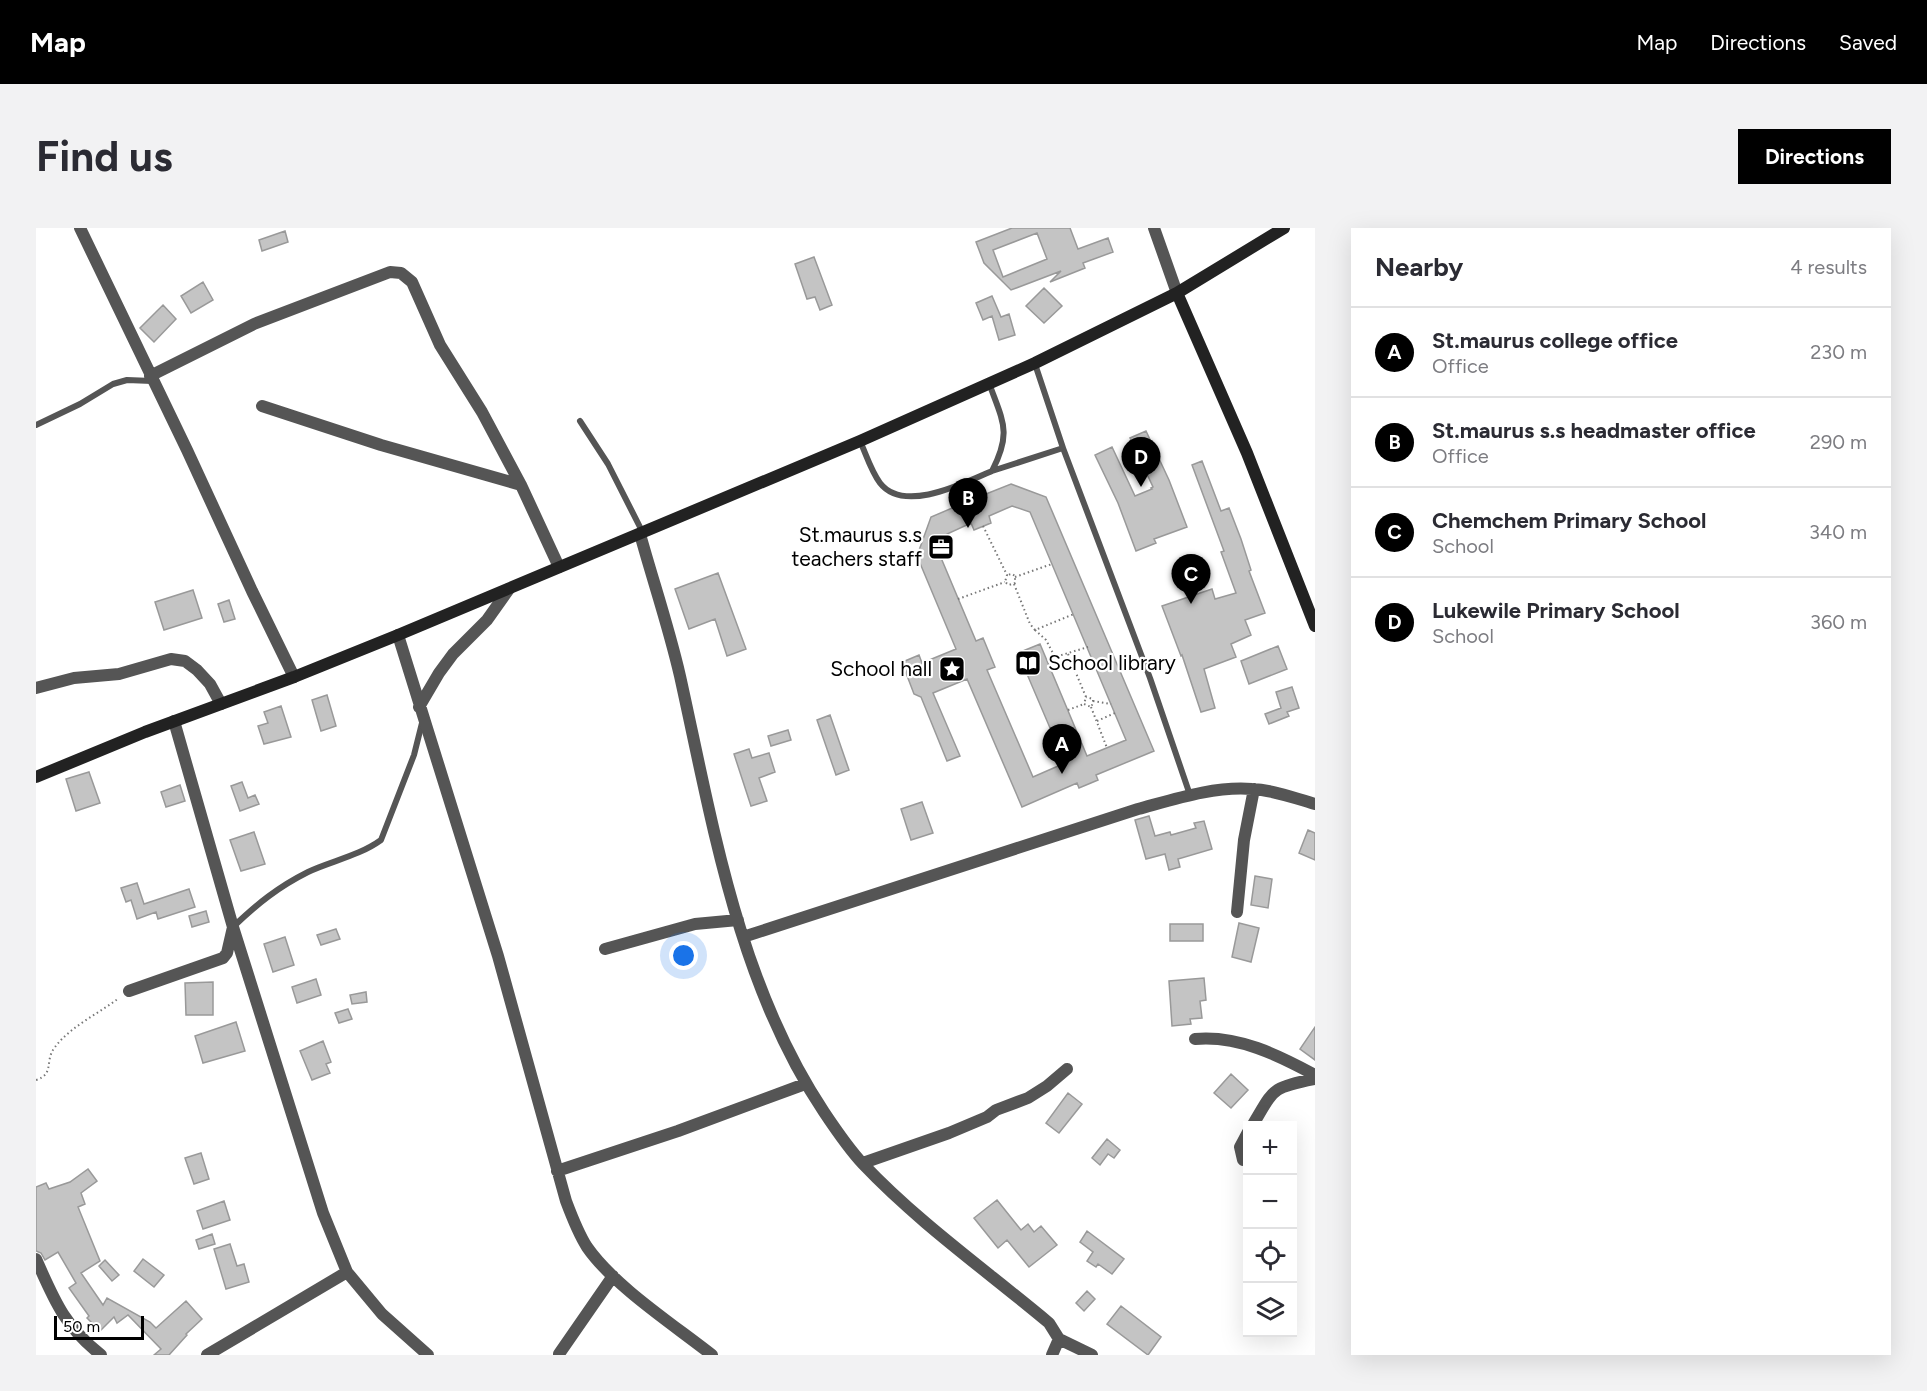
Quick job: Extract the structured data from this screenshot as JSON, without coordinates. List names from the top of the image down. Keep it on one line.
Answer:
{"places":{"office":["St.maurus s.s teachers staff"],"library":["School library"],"place":["School hall"]},"scale_bar":"50 m","page":{"header":"Map","nav":["Map","Directions","Saved"],"buttons":"Directions","title":"Find us","heading":["Nearby","4 results"],"list":[{"mark":"A","name":"St.maurus college office","note":"Office","value":"230 m"},{"mark":"B","name":"St.maurus s.s headmaster office","note":"Office","value":"290 m"},{"mark":"C","name":"Chemchem Primary School","note":"School","value":"340 m"},{"mark":"D","name":"Lukewile Primary School","note":"School","value":"360 m"}],"pins":["D","B","C","A"],"map_buttons":["+","−"],"scale":"50 m"}}
